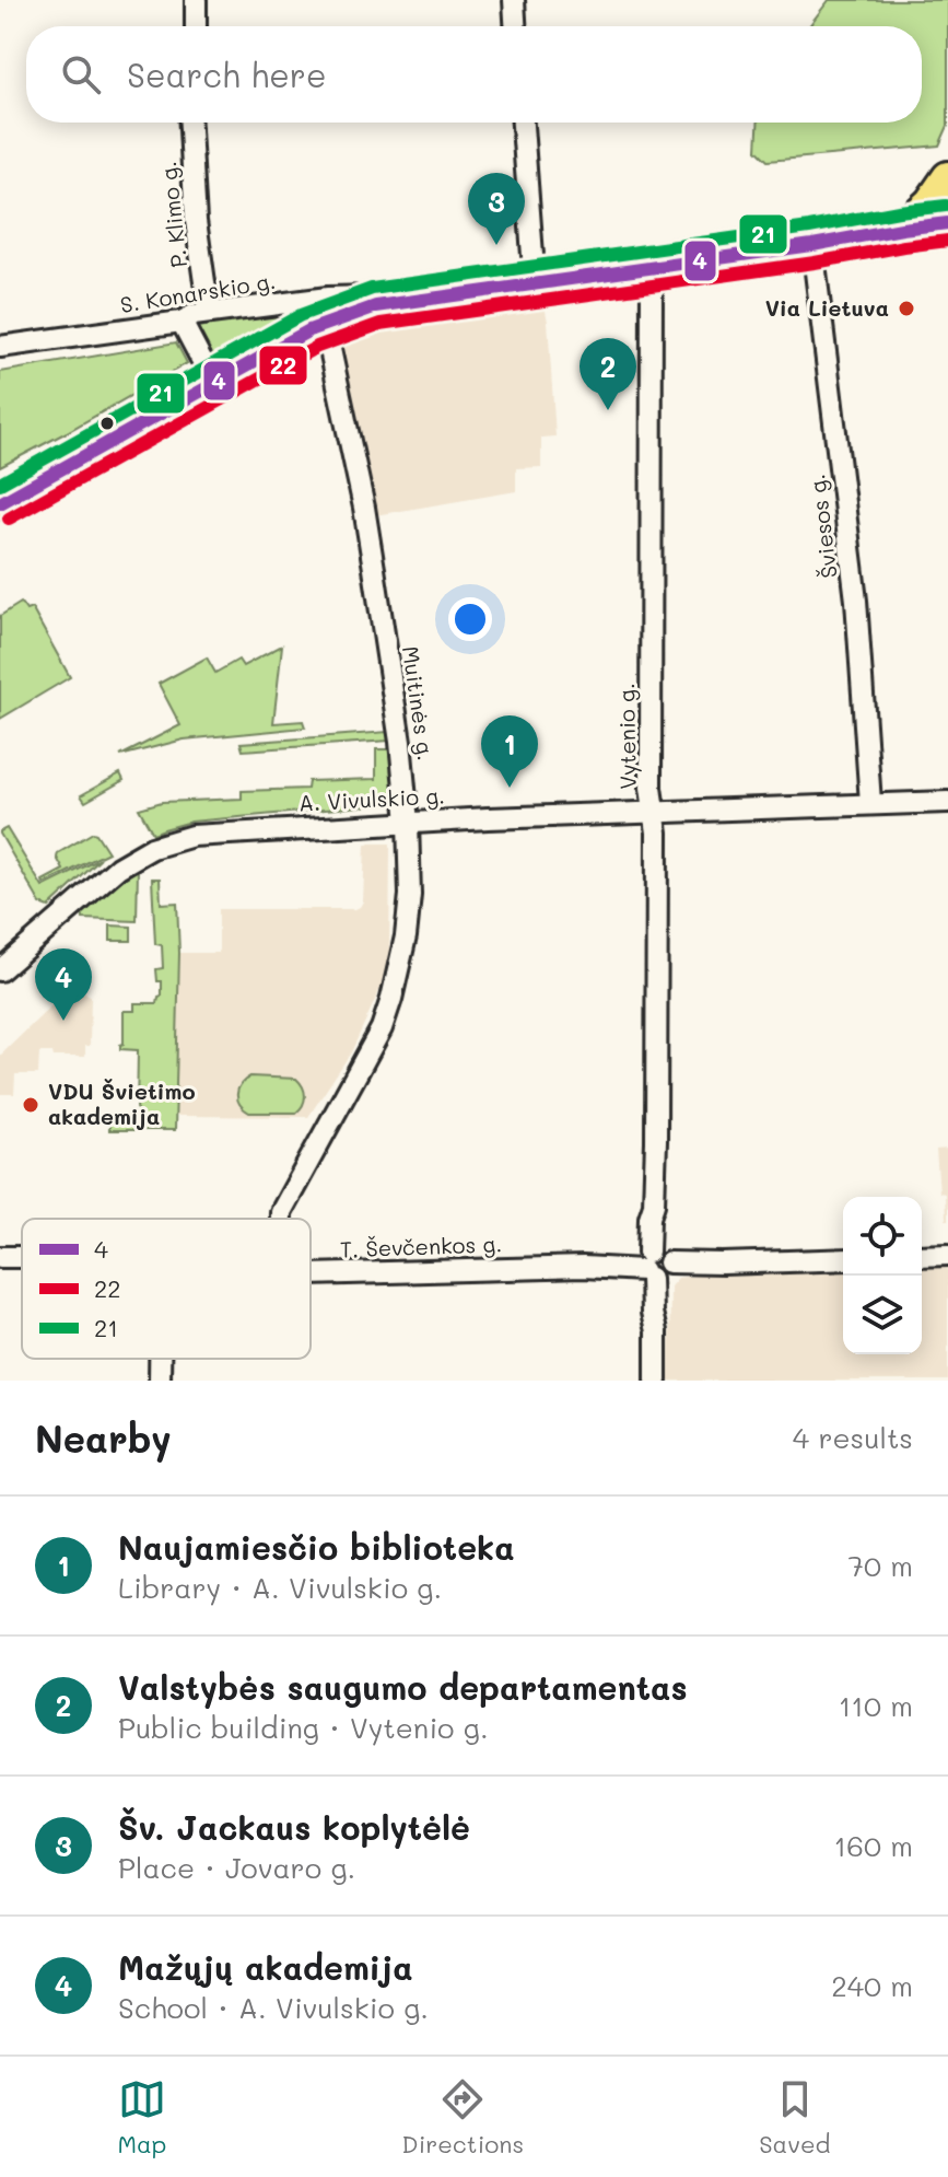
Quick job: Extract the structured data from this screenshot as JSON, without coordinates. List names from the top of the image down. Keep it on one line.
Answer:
{"streets":{"street":["P. Klimo g.","S. Konarskio g.","Šviesos g.","Muitinės g.","Vytenio g.","A. Vivulskio g.","T. Ševčenkos g."]},"crossings":[["P. Klimo g.","S. Konarskio g."],["Šviesos g.","A. Vivulskio g."],["Muitinės g.","A. Vivulskio g."],["Vytenio g.","A. Vivulskio g."],["Vytenio g.","T. Ševčenkos g."]],"places":["Via Lietuva","VDU Švietimo akademija"],"lines":["transit line 21","transit line 4","transit line 22"],"legend":["4","22","21"],"page":{"search":"Search here","pins":["3","2","1","4"],"heading":["Nearby","4 results"],"list":[{"mark":"1","name":"Naujamiesčio biblioteka","note":"Library · A. Vivulskio g.","value":"70 m"},{"mark":"2","name":"Valstybės saugumo departamentas","note":"Public building · Vytenio g.","value":"110 m"},{"mark":"3","name":"Šv. Jackaus koplytėlė","note":"Place · Jovaro g.","value":"160 m"},{"mark":"4","name":"Mažųjų akademija","note":"School · A. Vivulskio g.","value":"240 m"}],"nav":["Map","Directions","Saved"]}}
